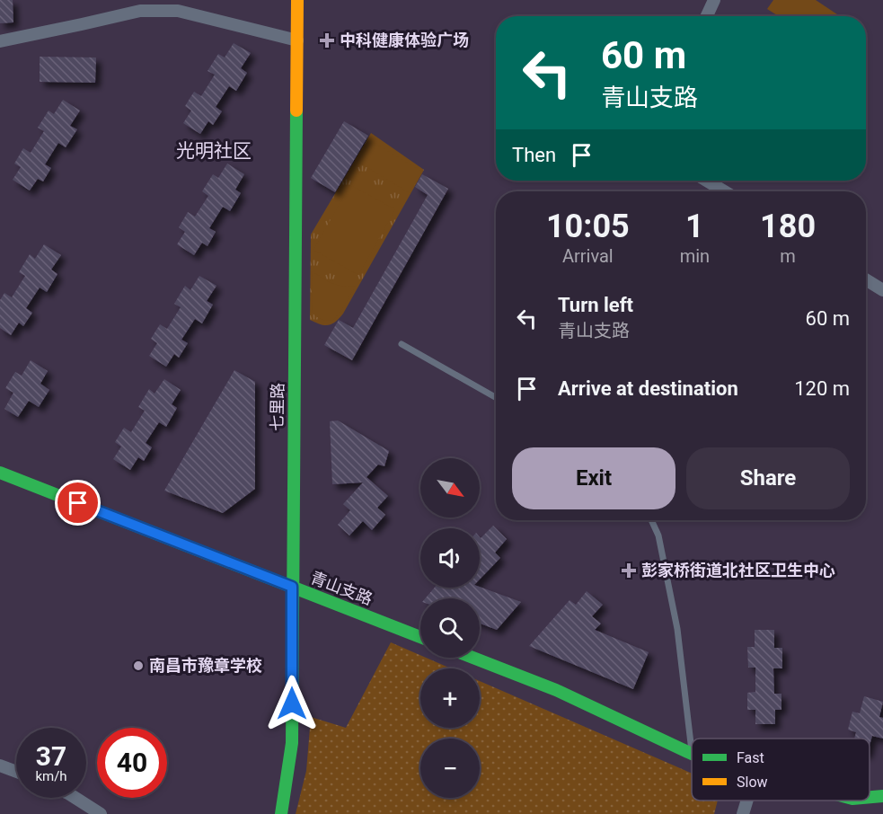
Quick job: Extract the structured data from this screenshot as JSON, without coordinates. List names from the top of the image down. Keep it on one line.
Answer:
{"streets":{"street":["七里路","青山支路"]},"crossings":[["七里路","青山支路"]],"districts":["光明社区"],"places":{"health":["中科健康体验广场","彭家桥街道北社区卫生中心"],"other":["南昌市豫章学校"]},"legend":["Fast","Slow"],"north":"bottom right","page":{"turn":["60 m","青山支路"],"then":"Then","eta":["10:05","Arrival","1","min","180","m"],"list":[{"name":"Turn left","note":"青山支路","value":"60 m"},{"name":"Arrive at destination","value":"120 m"}],"buttons":["Exit","Share"],"map_buttons":["+","−"],"speed":"37 km/h","limit":"40"}}
